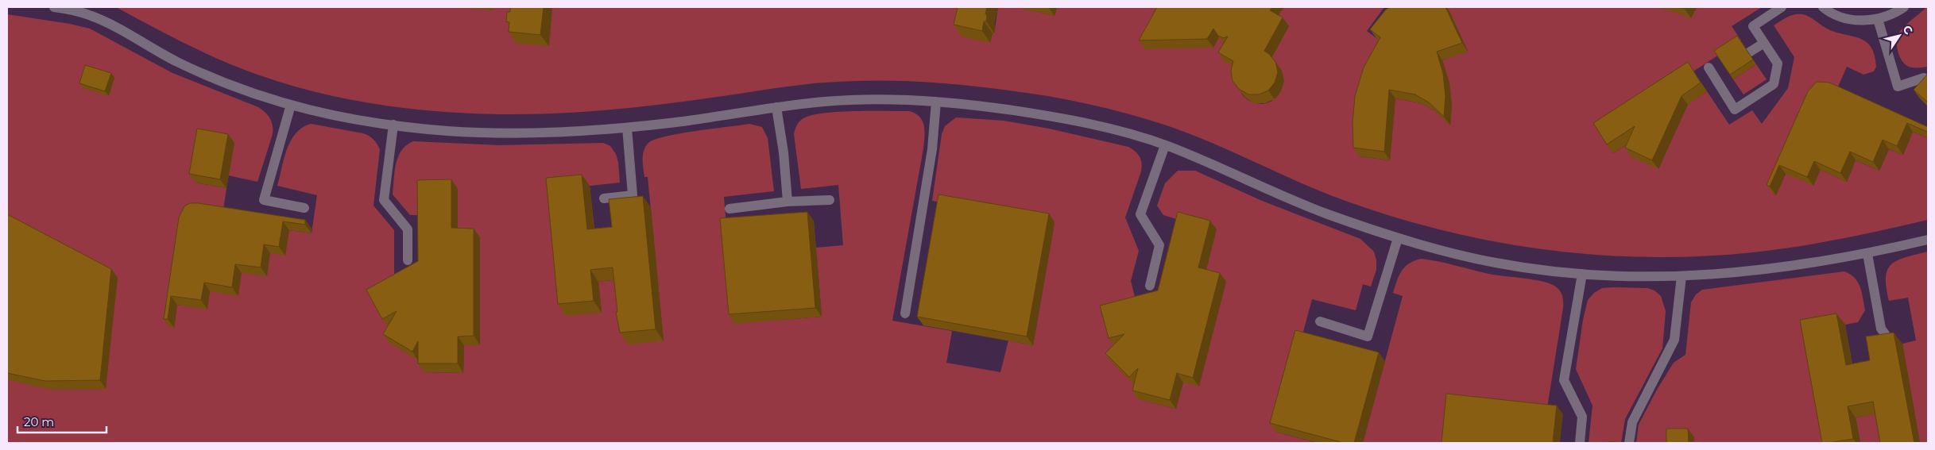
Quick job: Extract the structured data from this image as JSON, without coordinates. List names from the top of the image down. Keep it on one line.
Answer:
{"scale_bar":"20 m","north":"top right"}
